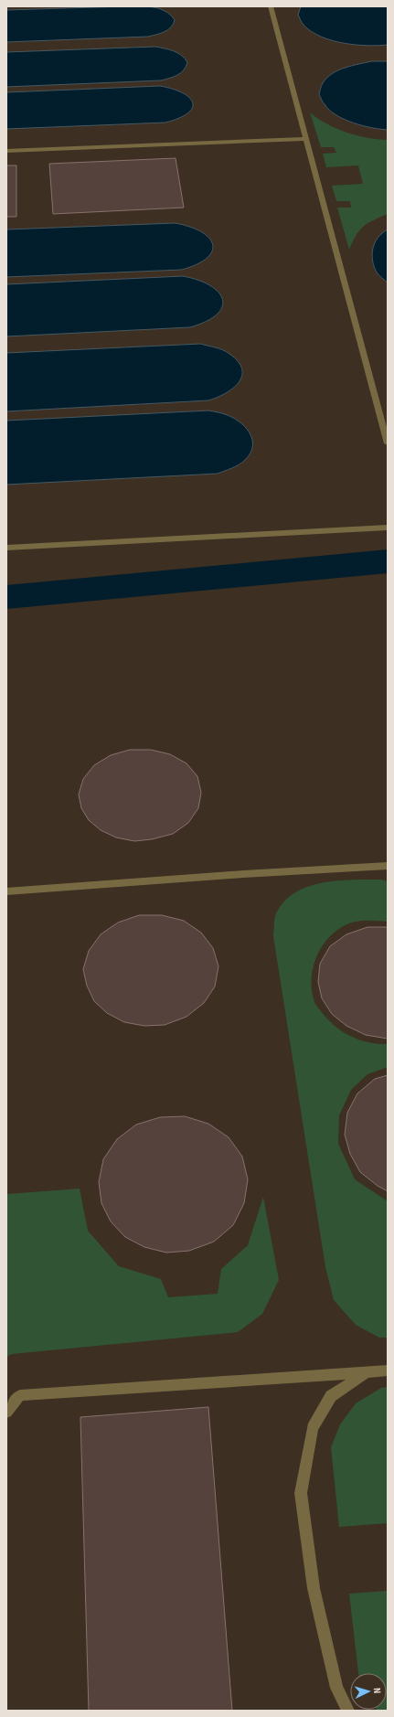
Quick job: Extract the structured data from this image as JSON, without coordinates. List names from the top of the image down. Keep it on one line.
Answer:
{"north":"right"}
